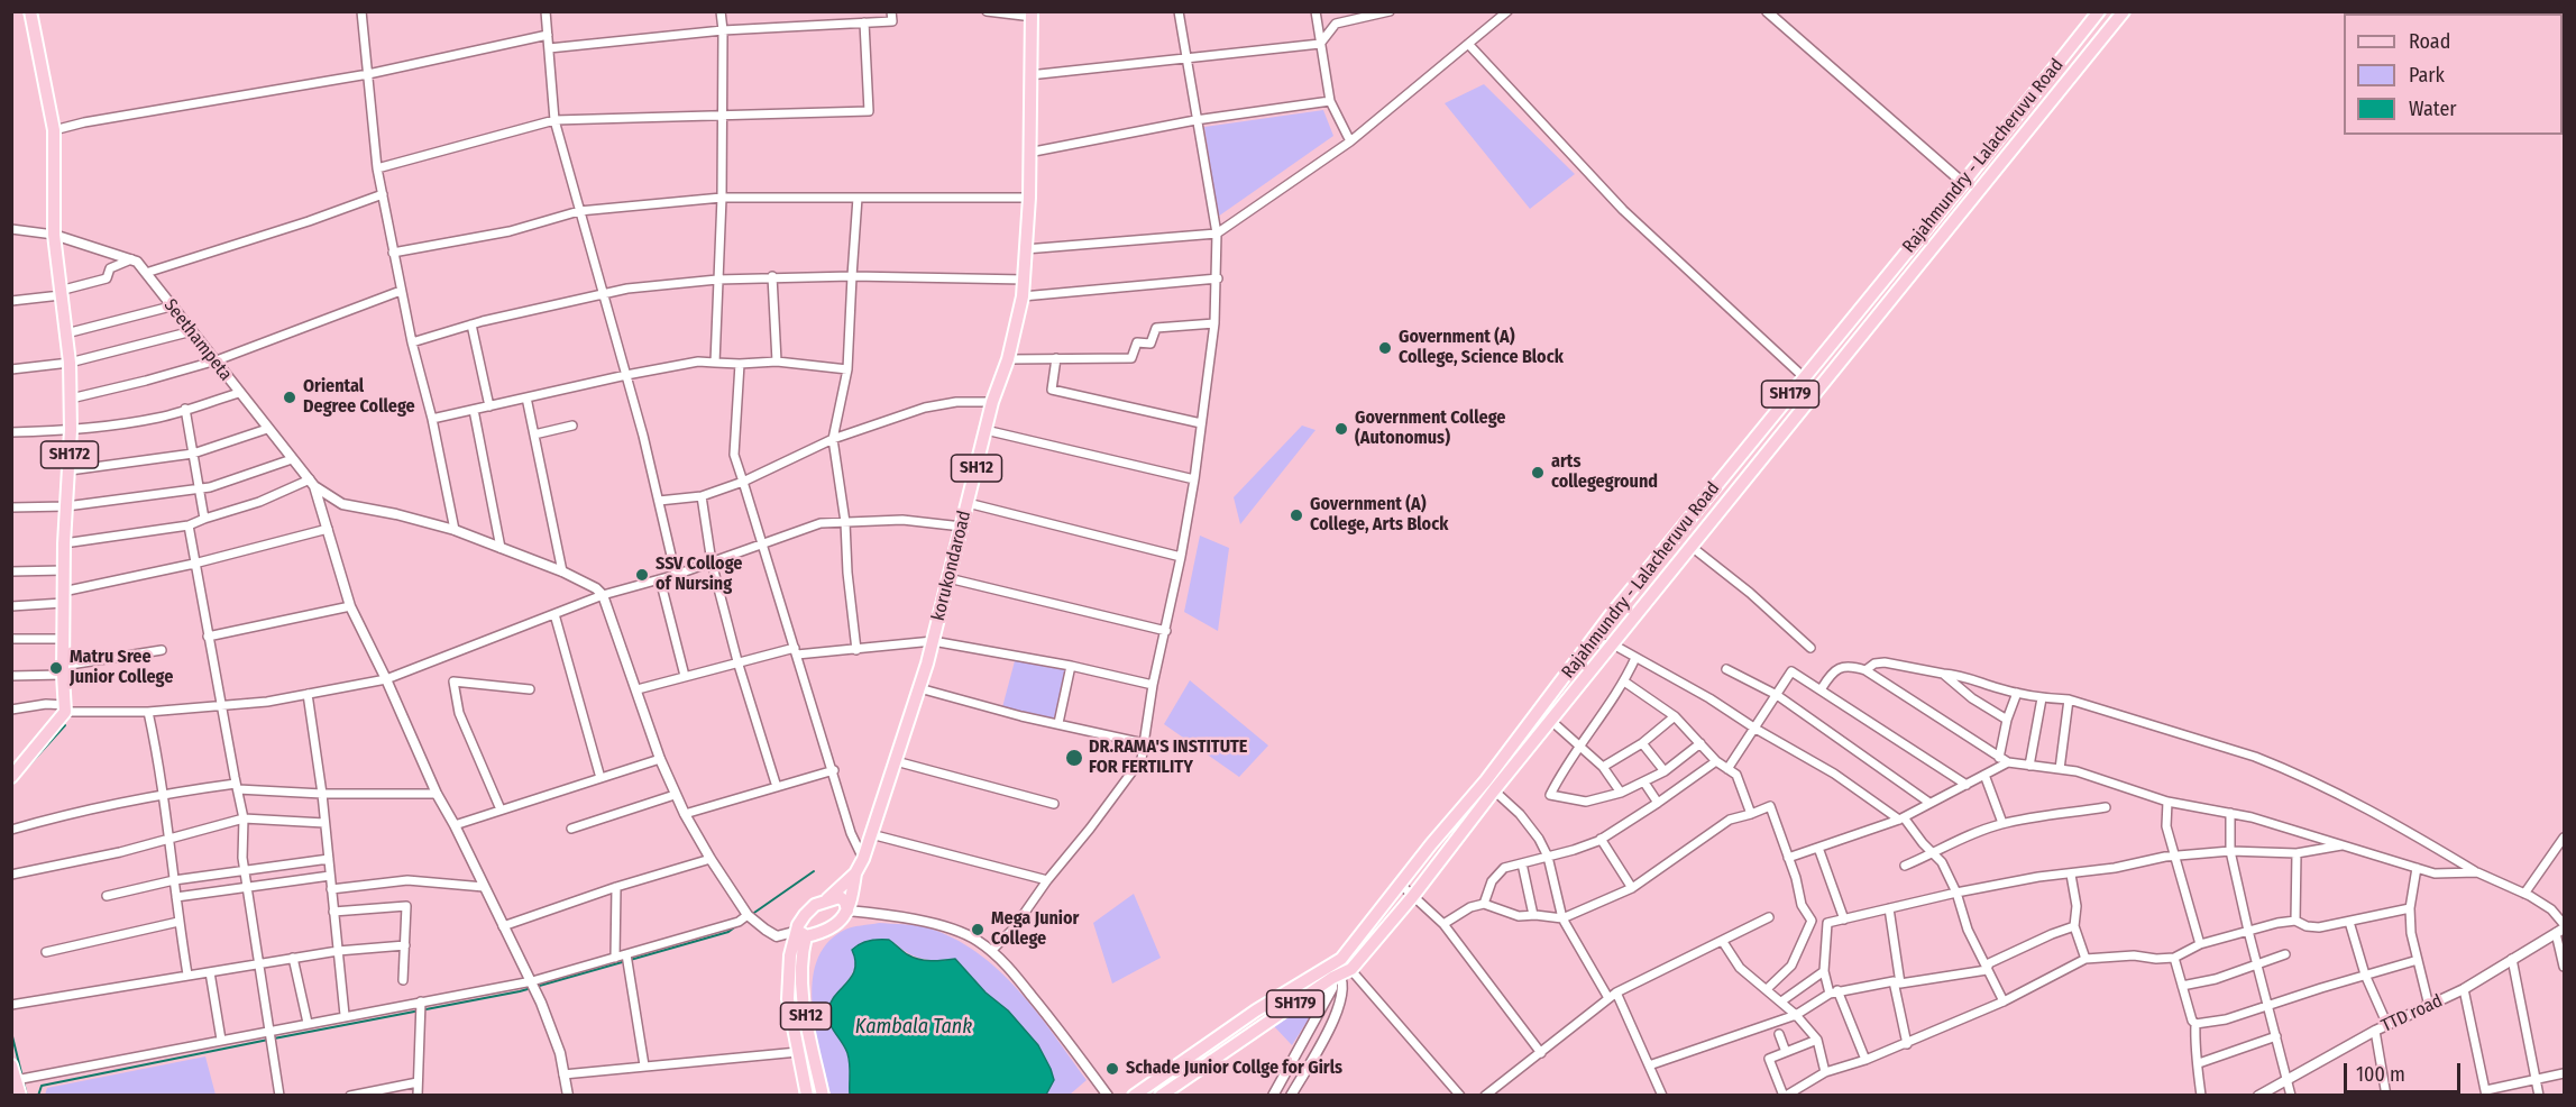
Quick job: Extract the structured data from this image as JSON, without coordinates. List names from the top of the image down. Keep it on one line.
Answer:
{"streets":{"main road":["Rajahmundry - Lalacheruvu Road","SH179","SH172","SH12","korukondaroad"],"street":["Seethampeta","TTD road"]},"crossings":[["Rajahmundry - Lalacheruvu Road","SH179"],["SH12","korukondaroad"]],"water":["Kambala Tank"],"places":["Government (A) College, Science Block","Oriental Degree College","Government College (Autonomus)","arts collegeground","Government (A) College, Arts Block","SSV Colloge of Nursing","Matru Sree Junior College","DR.RAMA'S INSTITUTE FOR FERTILITY","Mega Junior College","Schade Junior Collge for Girls"],"legend":["Road","Park","Water"],"scale_bar":"100 m"}
